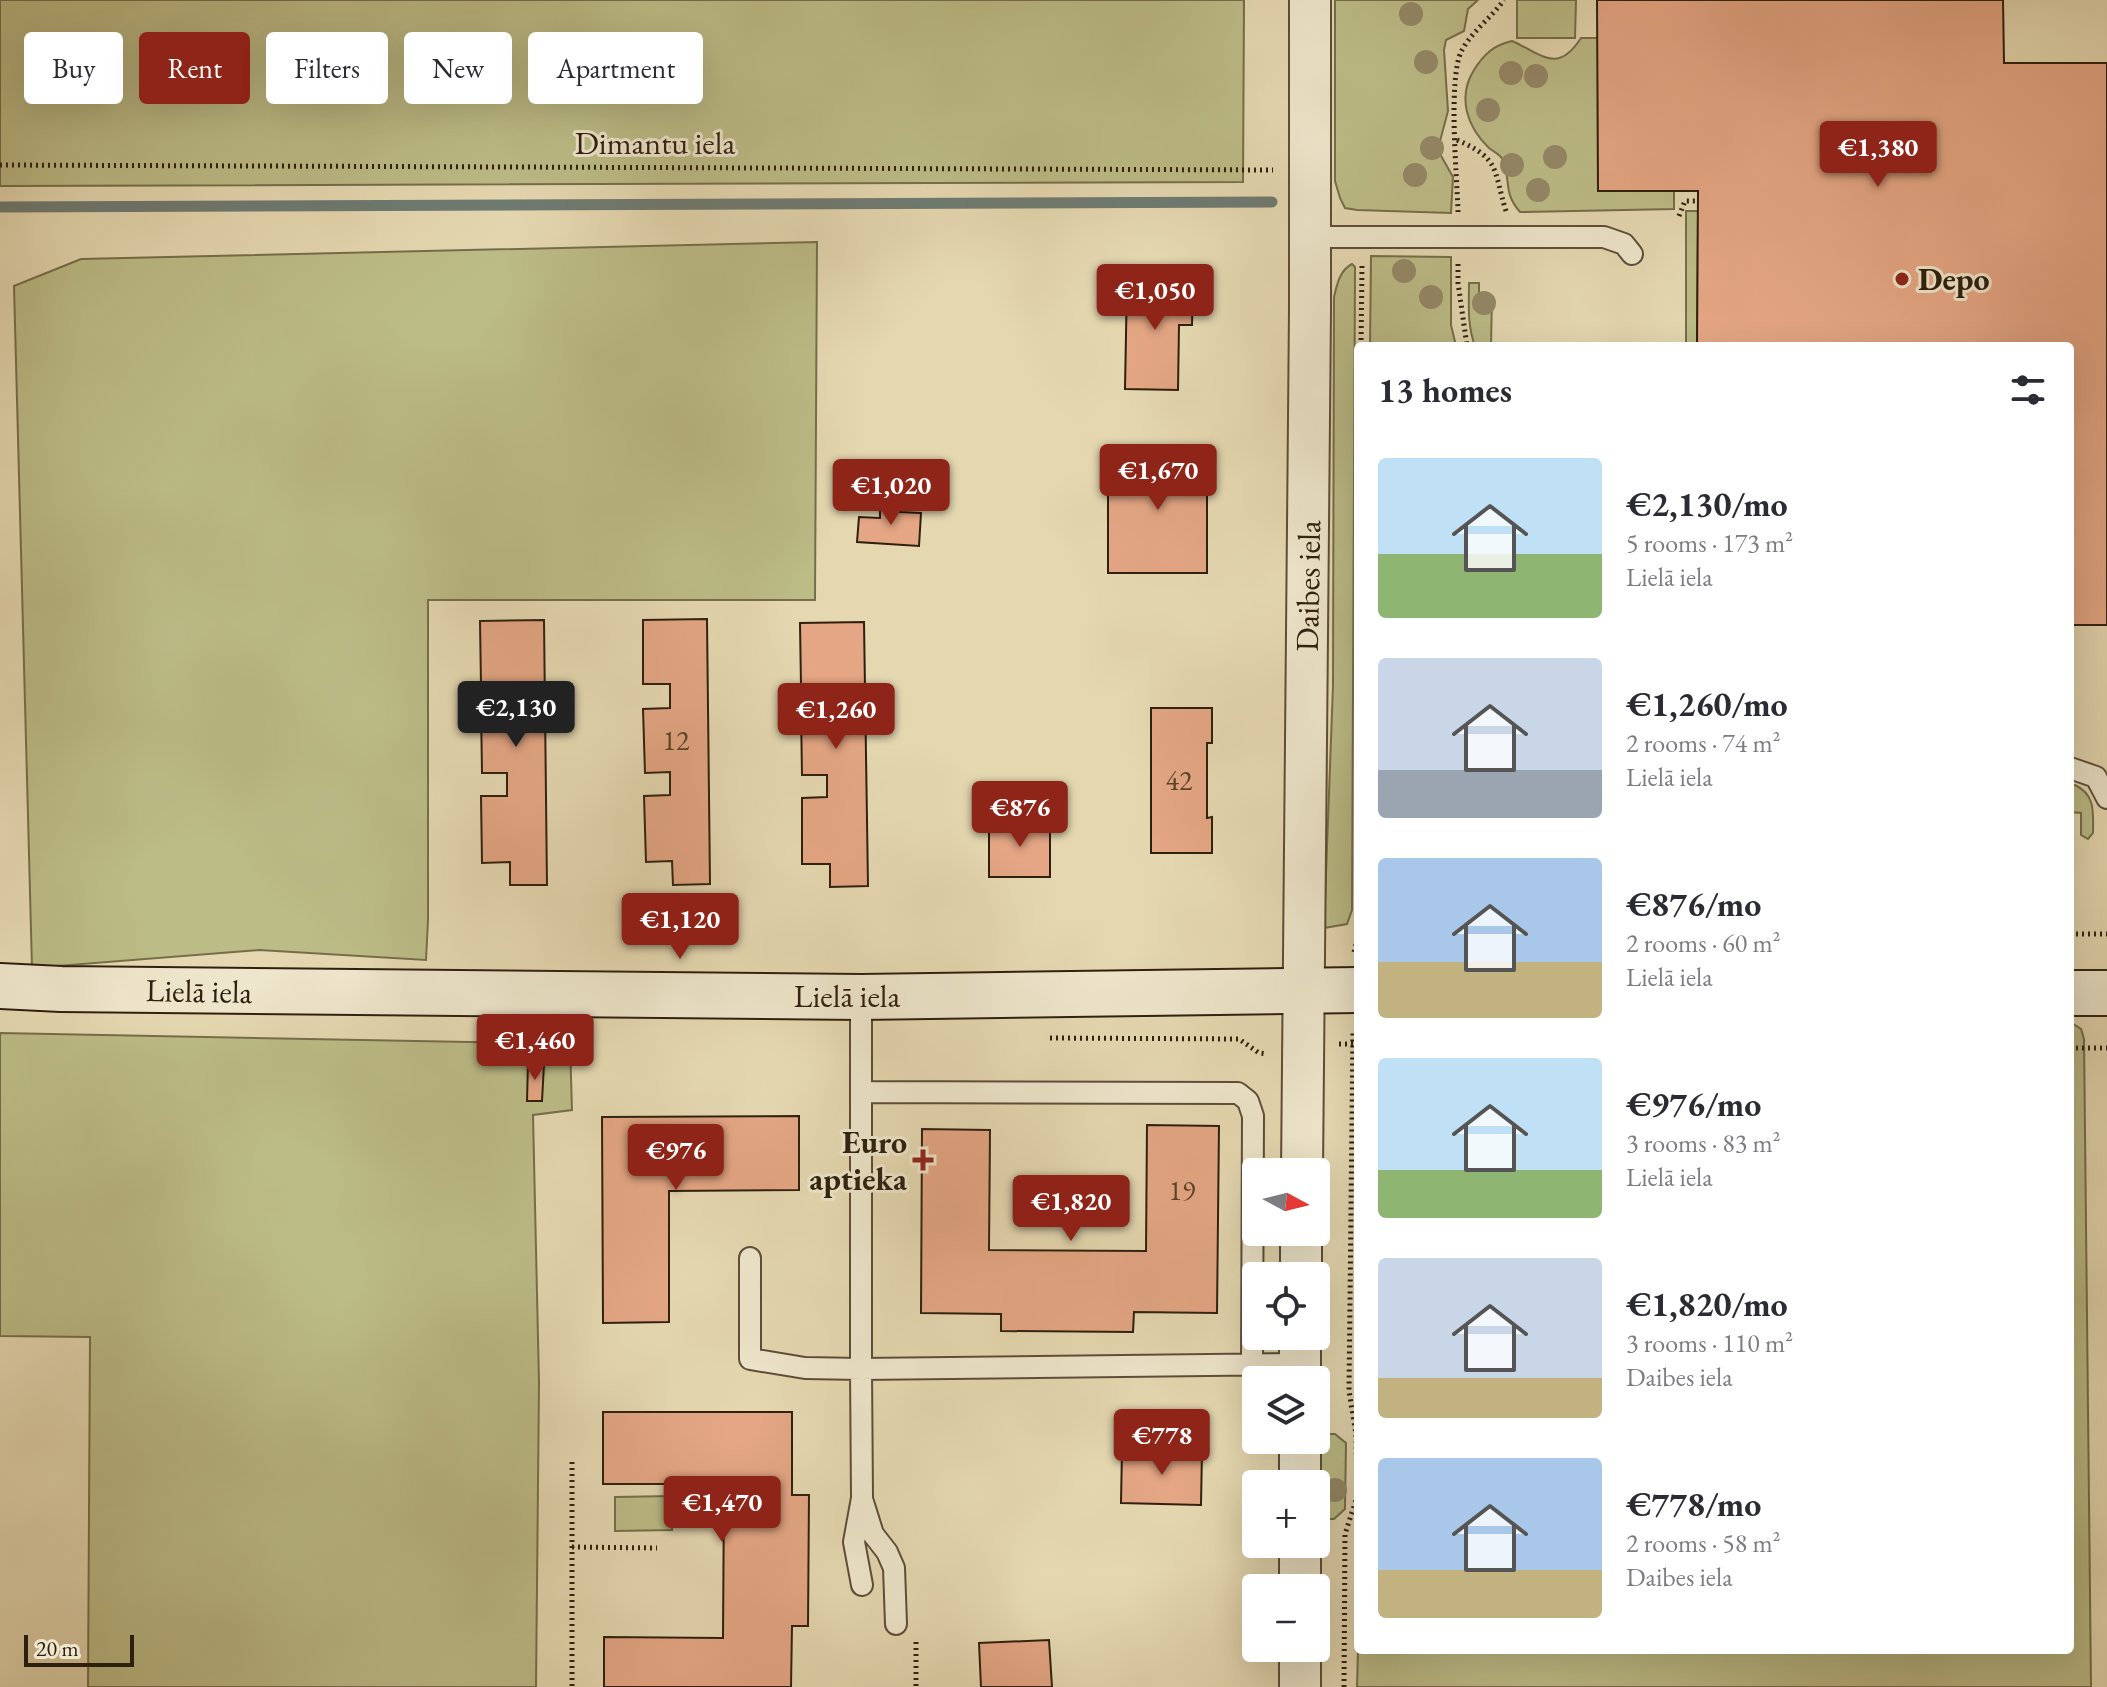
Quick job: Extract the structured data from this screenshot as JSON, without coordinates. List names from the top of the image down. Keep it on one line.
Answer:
{"streets":{"street":["Daibes iela","Lielā iela"],"path":["Dimantu iela"]},"crossings":[["Dimantu iela","Daibes iela"],["Daibes iela","Lielā iela"]],"places":{"other":["Depo"],"health":["Euro aptieka"]},"house_numbers":["12","42","19"],"scale_bar":"20 m","north":"right","page":{"chip":["Buy","Rent","Filters","New","Apartment"],"price":["€1,380","€1,050","€1,670","€1,020","€2,130","€1,260","€876","€1,120","€1,460","€976","€1,820","€778","€1,470"],"heading":"13 homes","list":[{"name":"€2,130/mo","note":"5 rooms · 173 m² · Lielā iela"},{"name":"€1,260/mo","note":"2 rooms · 74 m² · Lielā iela"},{"name":"€876/mo","note":"2 rooms · 60 m² · Lielā iela"},{"name":"€976/mo","note":"3 rooms · 83 m² · Lielā iela"},{"name":"€1,820/mo","note":"3 rooms · 110 m² · Daibes iela"},{"name":"€778/mo","note":"2 rooms · 58 m² · Daibes iela"}],"map_buttons":["+","−"],"scale":"20 m"}}
